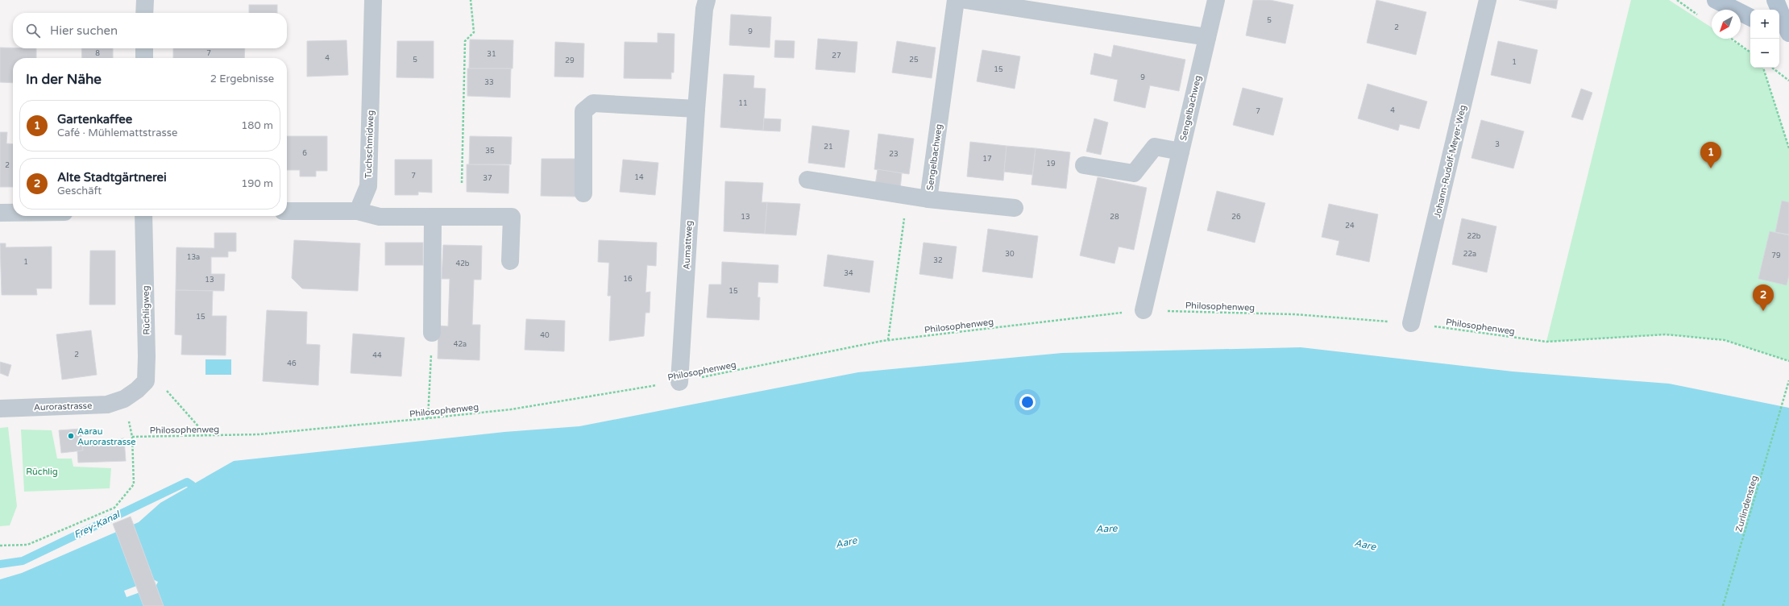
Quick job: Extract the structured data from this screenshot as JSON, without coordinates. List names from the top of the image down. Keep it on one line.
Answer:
{"streets":{"street":["Sengelbachweg","Tuchschmidweg","Johann-Rudolf-Meyer-Weg","Aumattweg","Rüchligweg","Aurorastrasse"],"path":["Philosophenweg","Zurlindensteg"]},"crossings":[["Sengelbachweg","Philosophenweg"],["Johann-Rudolf-Meyer-Weg","Philosophenweg"],["Aumattweg","Philosophenweg"],["Rüchligweg","Aurorastrasse"]],"water":["Frey-Kanal","Aare"],"parks":["Rüchlig"],"places":["Aarau Aurorastrasse"],"house_numbers":["5","2","9","8","7","31","27","4","5","25","29","1","15","9","33","11","4","7","3","21","35","6","23","17","19","2","7","14","37","13","28","26","24","22b","30","22a","79","13a","32","1","42b","34","16","13","15","15","40","42a","2","44","46"],"north":"bottom left","page":{"map_buttons":["+","−"],"search":"Hier suchen","heading":["In der Nähe","2 Ergebnisse"],"list":[{"mark":"1","name":"Gartenkaffee","note":"Café · Mühlemattstrasse","value":"180 m"},{"mark":"2","name":"Alte Stadtgärtnerei","note":"Geschäft","value":"190 m"}],"pins":["1","2"]}}
